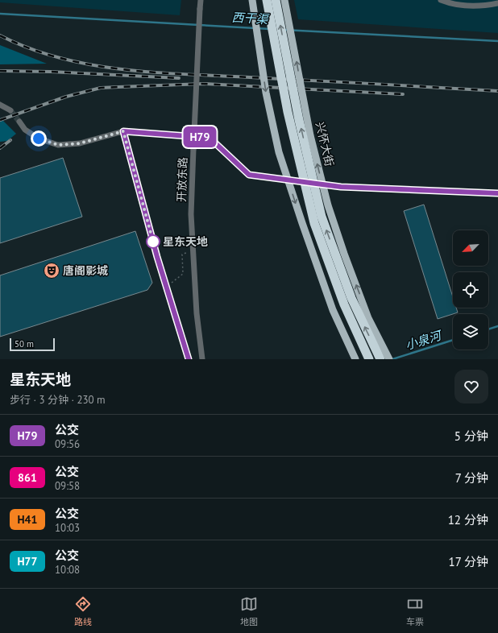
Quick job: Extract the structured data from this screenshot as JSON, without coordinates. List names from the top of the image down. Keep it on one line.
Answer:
{"streets":{"main road":["兴怀大街"],"street":["开放东路"]},"water":["西干渠","小泉河"],"places":{"other":["星东天地"],"theatre":["唐阁影城"]},"lines":["bus line H79"],"scale_bar":"50 m","north":"bottom left","page":{"on_map":"H79","scale":"50 m","heading":["星东天地","步行 · 3 分钟 · 230 m"],"list":[{"mark":"H79","name":"公交","note":"09:56","value":"5 分钟"},{"mark":"861","name":"公交","note":"09:58","value":"7 分钟"},{"mark":"H41","name":"公交","note":"10:03","value":"12 分钟"},{"mark":"H77","name":"公交","note":"10:08","value":"17 分钟"}],"tabs":["路线","地图","车票"]}}
